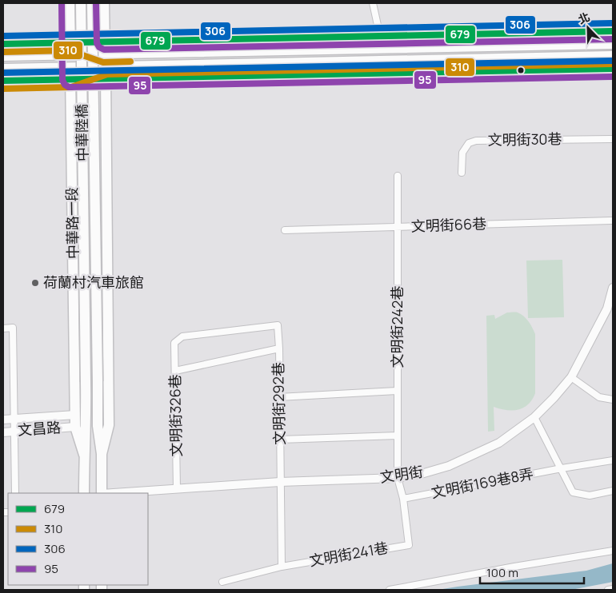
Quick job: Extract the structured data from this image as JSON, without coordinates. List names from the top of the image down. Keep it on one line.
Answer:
{"streets":{"main road":["中華陸橋","中華路一段"],"street":["文明街30巷","文明街66巷","文明街242巷","文明街292巷","文明街326巷","文昌路","文明街","文明街169巷8弄","文明街241巷"]},"crossings":[["中華陸橋","中華路一段"],["中華路一段","文昌路"],["文明街66巷","文明街242巷"],["文明街242巷","文明街"],["文明街242巷","文明街241巷"],["文明街292巷","文明街326巷"],["文明街292巷","文明街"],["文明街292巷","文明街241巷"],["文明街326巷","文明街"],["文明街","文明街241巷"],["文明街169巷8弄","文明街241巷"]],"places":["荷蘭村汽車旅館"],"lines":["transit line 95","transit line 306","transit line 679","transit line 310"],"legend":["679","310","306","95"],"scale_bar":"100 m","north":"top left"}
